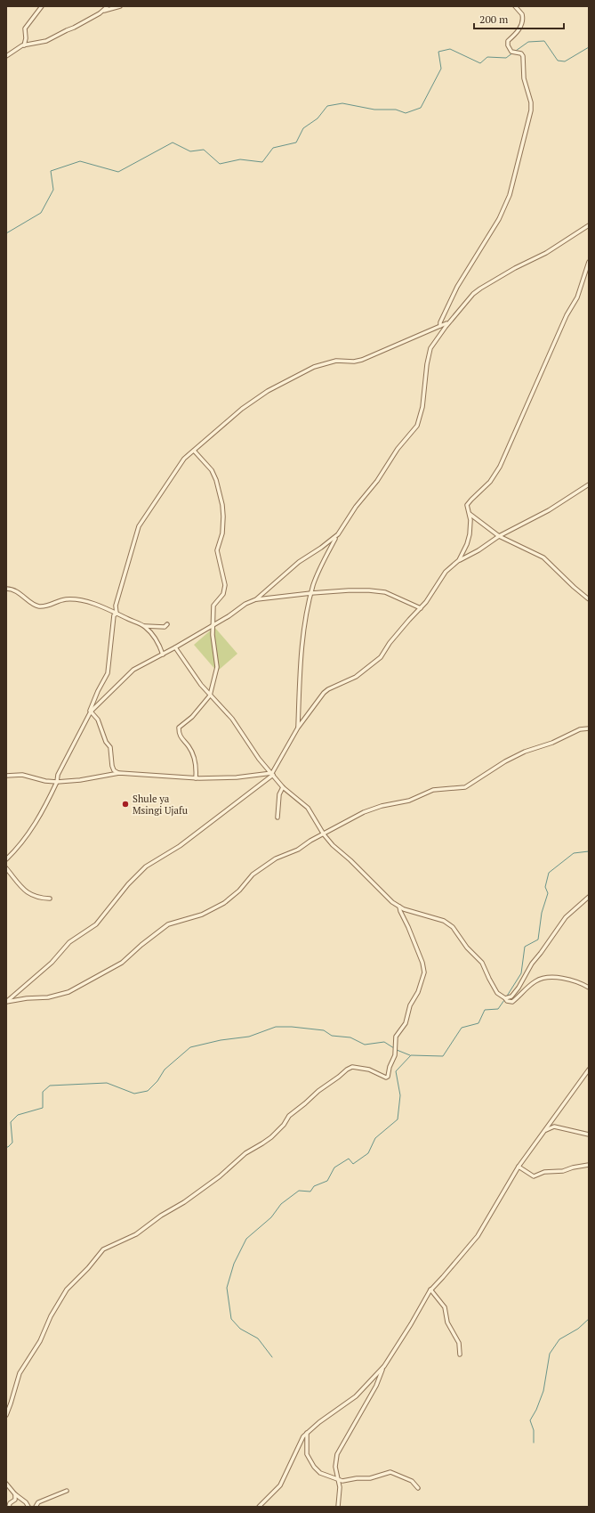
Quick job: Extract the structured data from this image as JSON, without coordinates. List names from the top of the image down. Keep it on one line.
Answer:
{"places":["Shule ya Msingi Ujafu"],"scale_bar":"200 m"}
